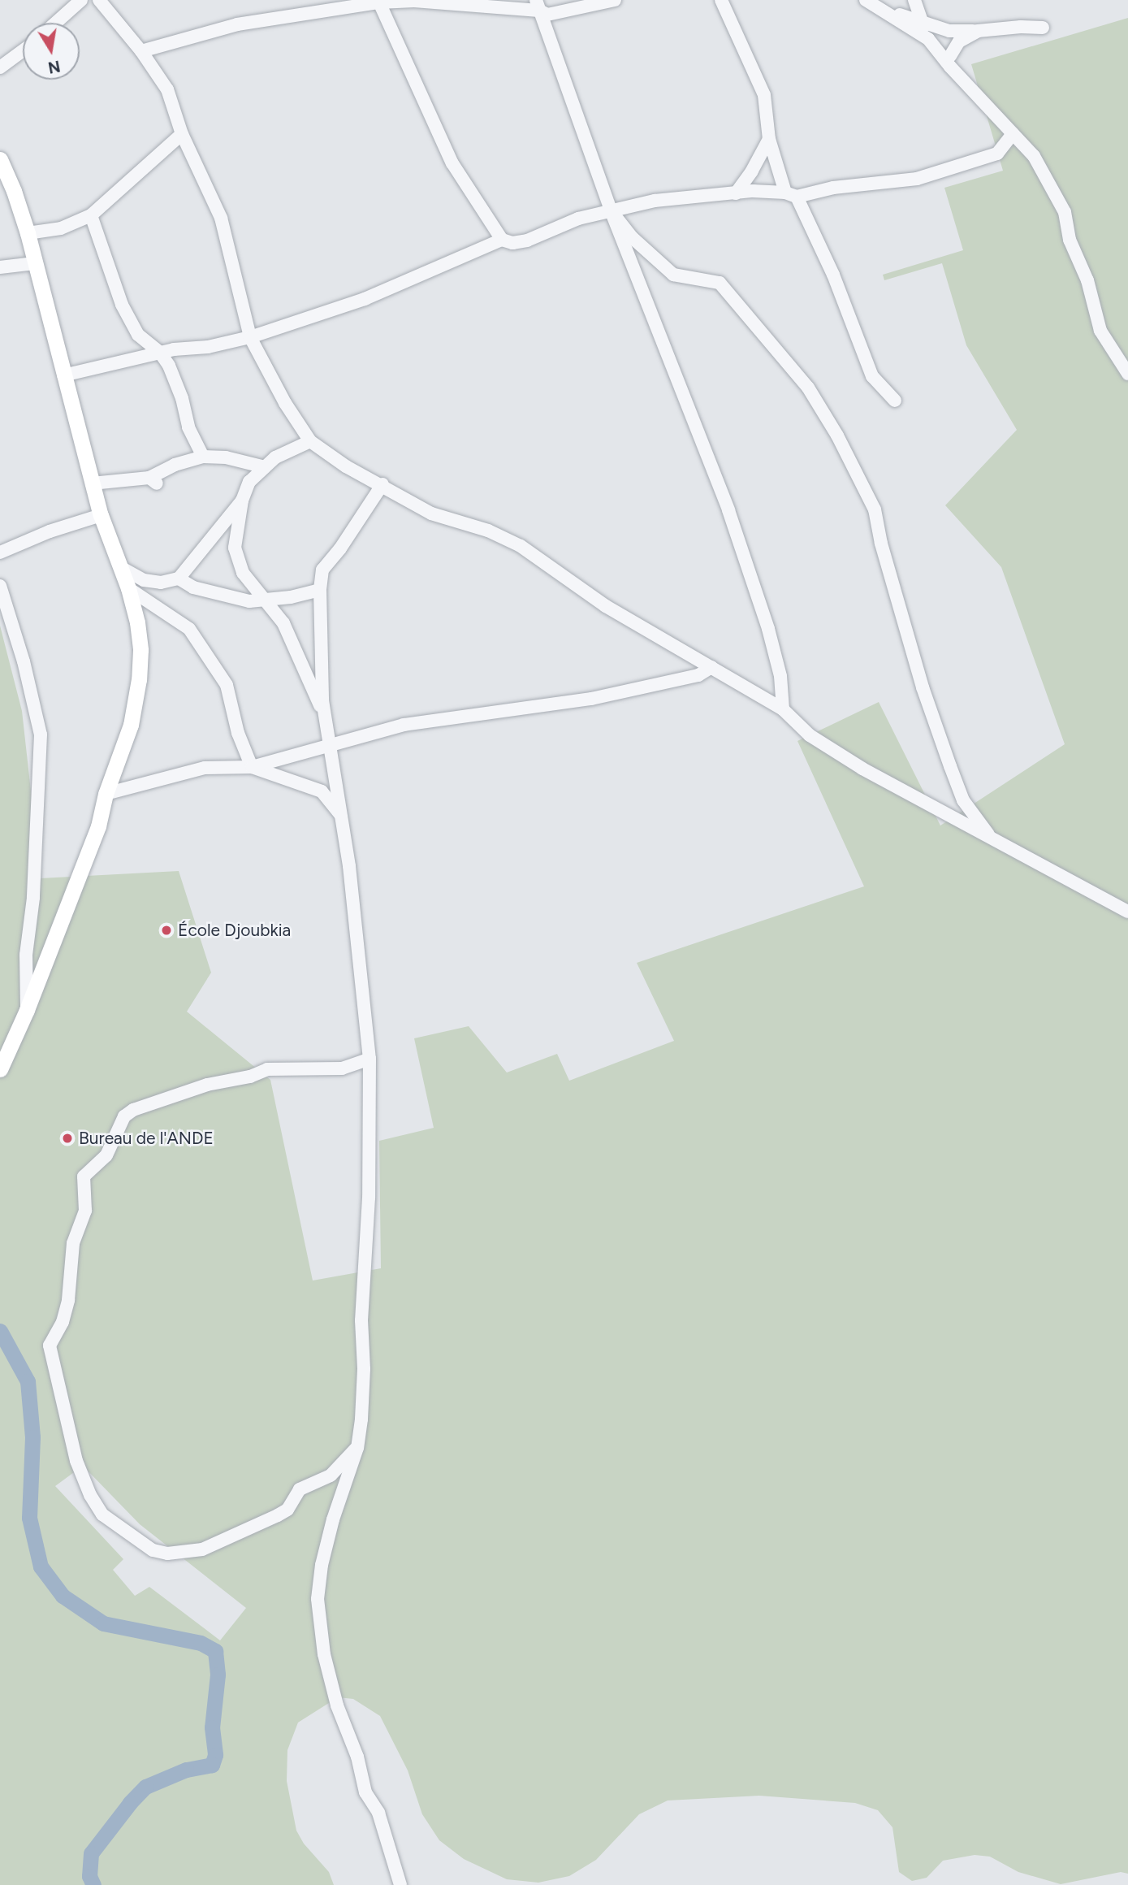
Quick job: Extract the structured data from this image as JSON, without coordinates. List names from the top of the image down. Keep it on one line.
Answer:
{"places":["École Djoubkia","Bureau de l'ANDE"],"north":"bottom"}
